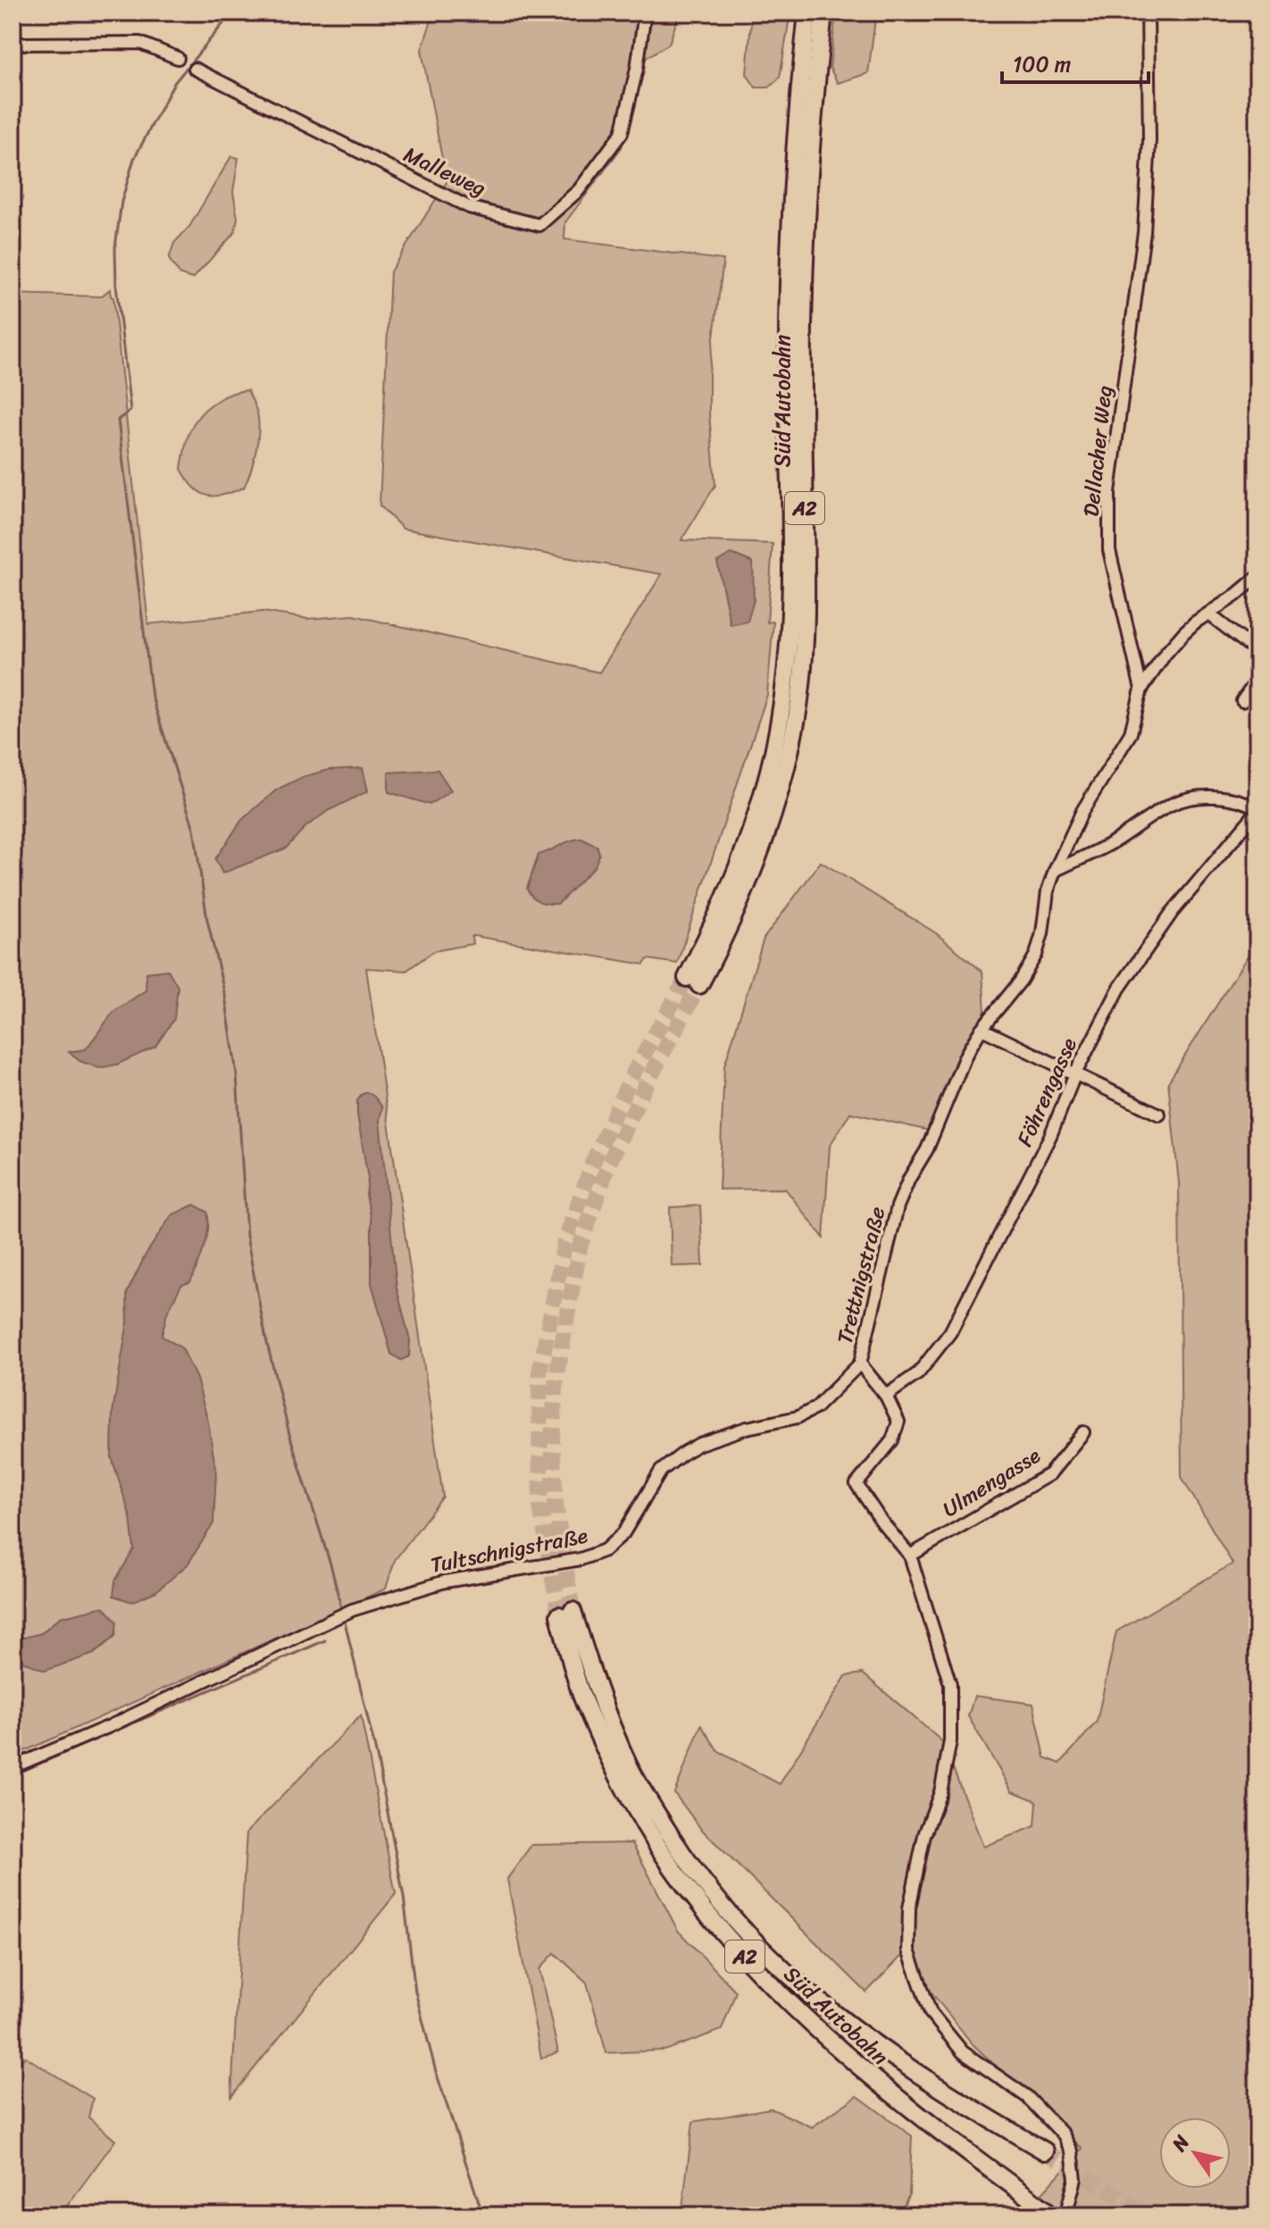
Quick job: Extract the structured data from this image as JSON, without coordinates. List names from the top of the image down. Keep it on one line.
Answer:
{"streets":{"highway":["Süd Autobahn","A2"],"street":["Malleweg","Dellacher Weg","Föhrengasse","Trettnigstraße","Ulmengasse","Tultschnigstraße"]},"crossings":[["Dellacher Weg","Trettnigstraße"],["Föhrengasse","Trettnigstraße"],["Trettnigstraße","Ulmengasse"],["Trettnigstraße","Tultschnigstraße"]],"scale_bar":"100 m","north":"top left"}
